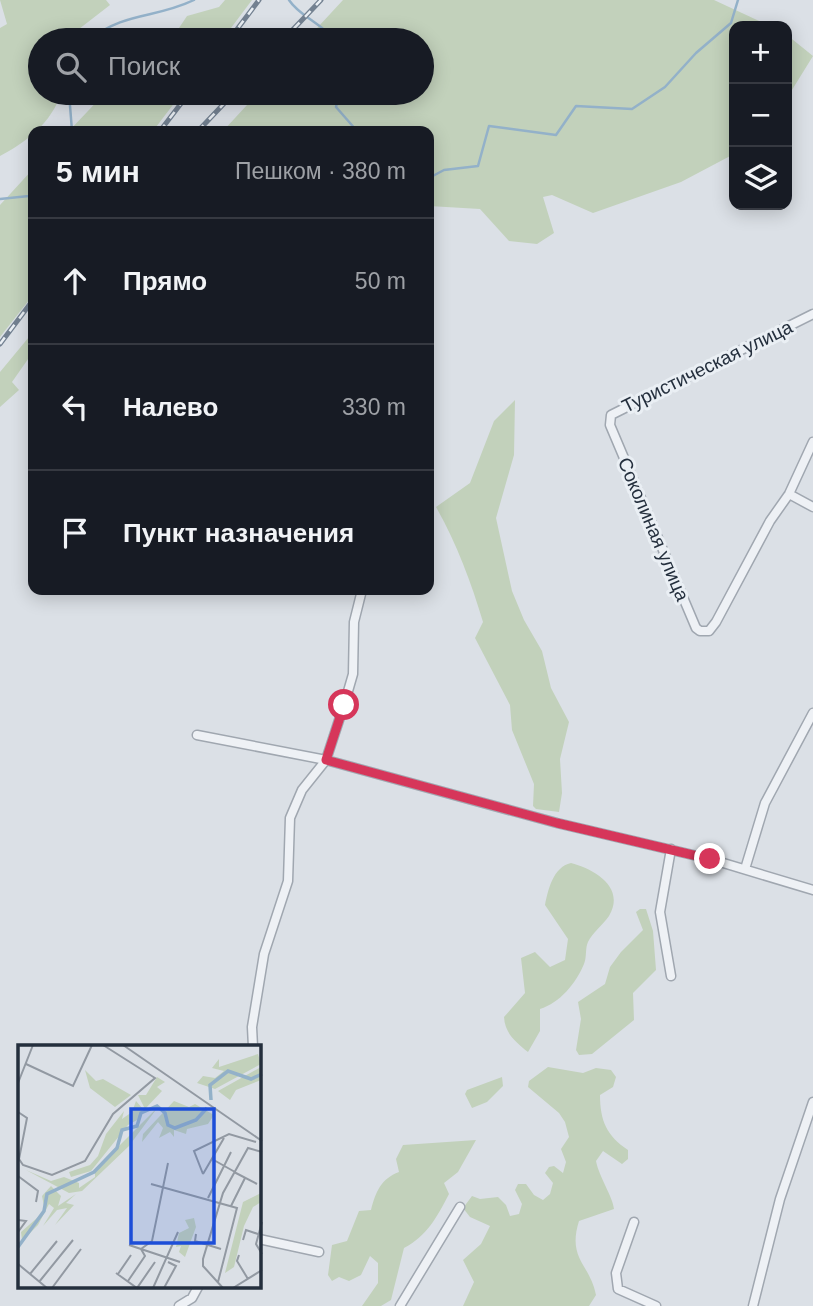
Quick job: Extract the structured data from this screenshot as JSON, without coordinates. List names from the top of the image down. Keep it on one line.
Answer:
{"streets":{"street":["Туристическая улица","Соколиная улица"]},"crossings":[["Туристическая улица","Соколиная улица"]],"page":{"map_buttons":["+","−"],"search":"Поиск","heading":["5 мин","Пешком · 380 m"],"list":[["Прямо","50 m"],["Налево","330 m"],"Пункт назначения"]}}
